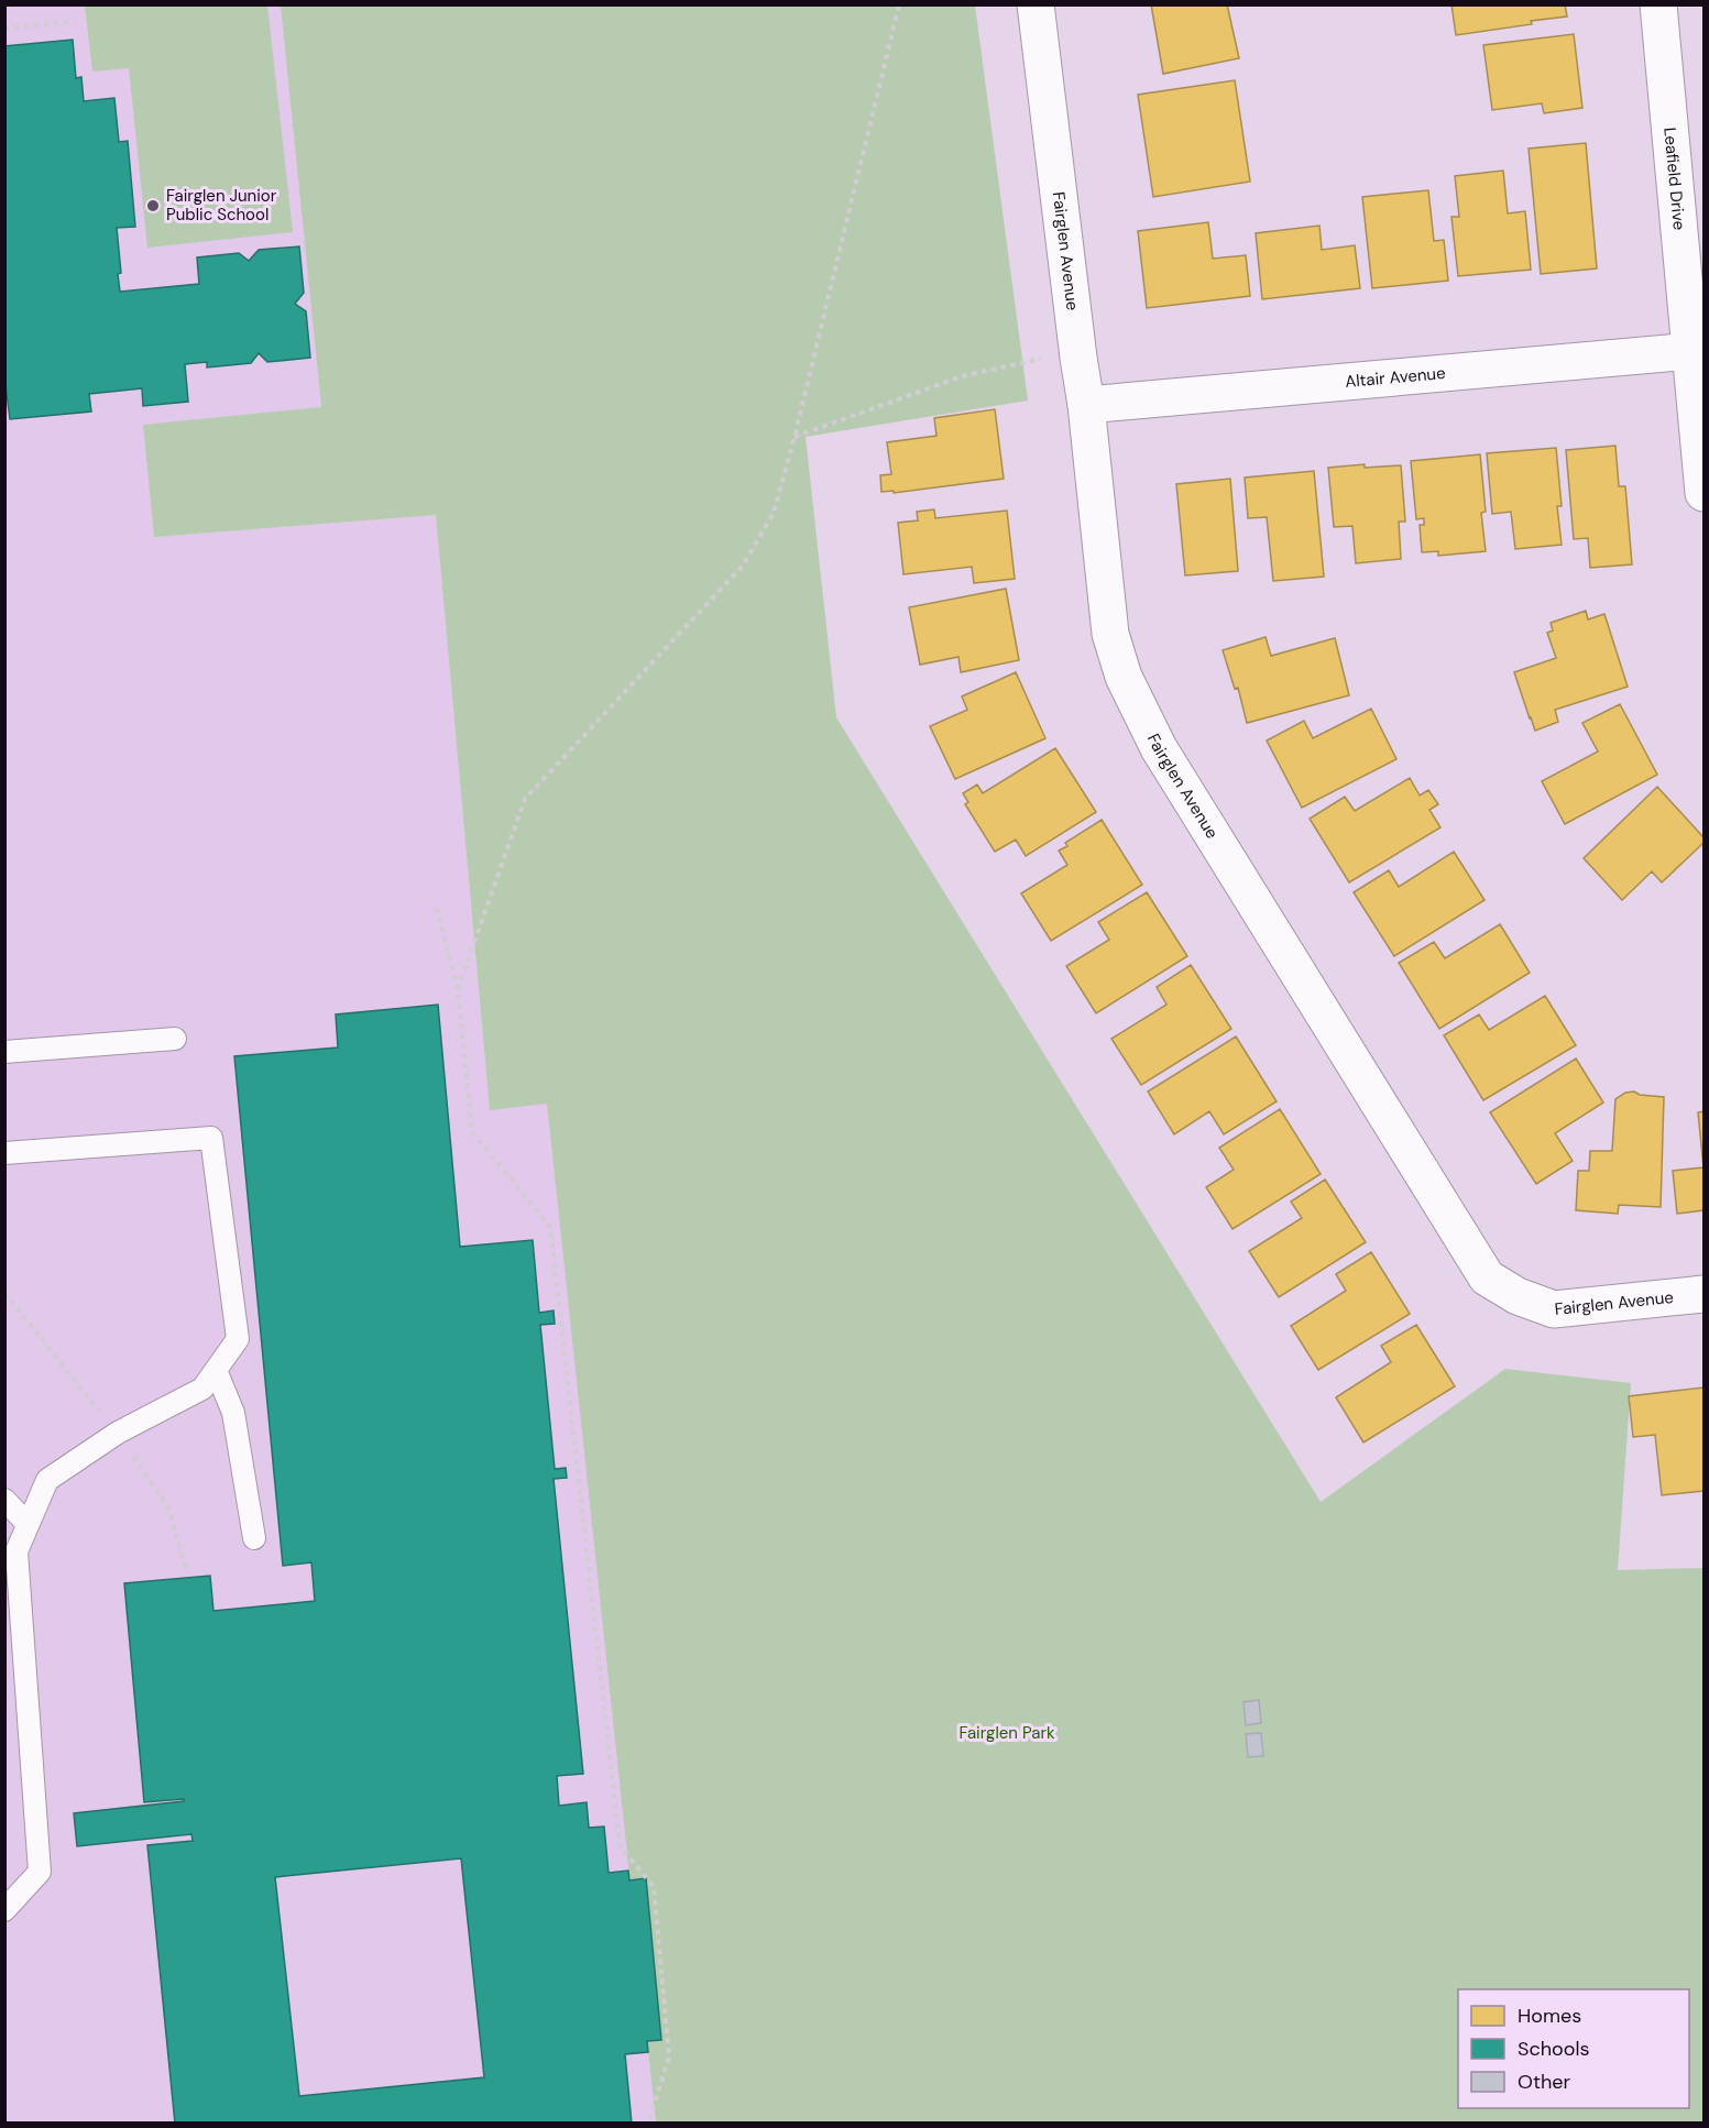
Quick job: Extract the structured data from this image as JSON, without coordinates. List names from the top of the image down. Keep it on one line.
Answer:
{"streets":{"street":["Leafield Drive","Fairglen Avenue","Altair Avenue"]},"crossings":[["Leafield Drive","Altair Avenue"],["Fairglen Avenue","Altair Avenue"]],"parks":["Fairglen Park"],"places":["Fairglen Junior Public School"],"legend":["Homes","Schools","Other"]}
